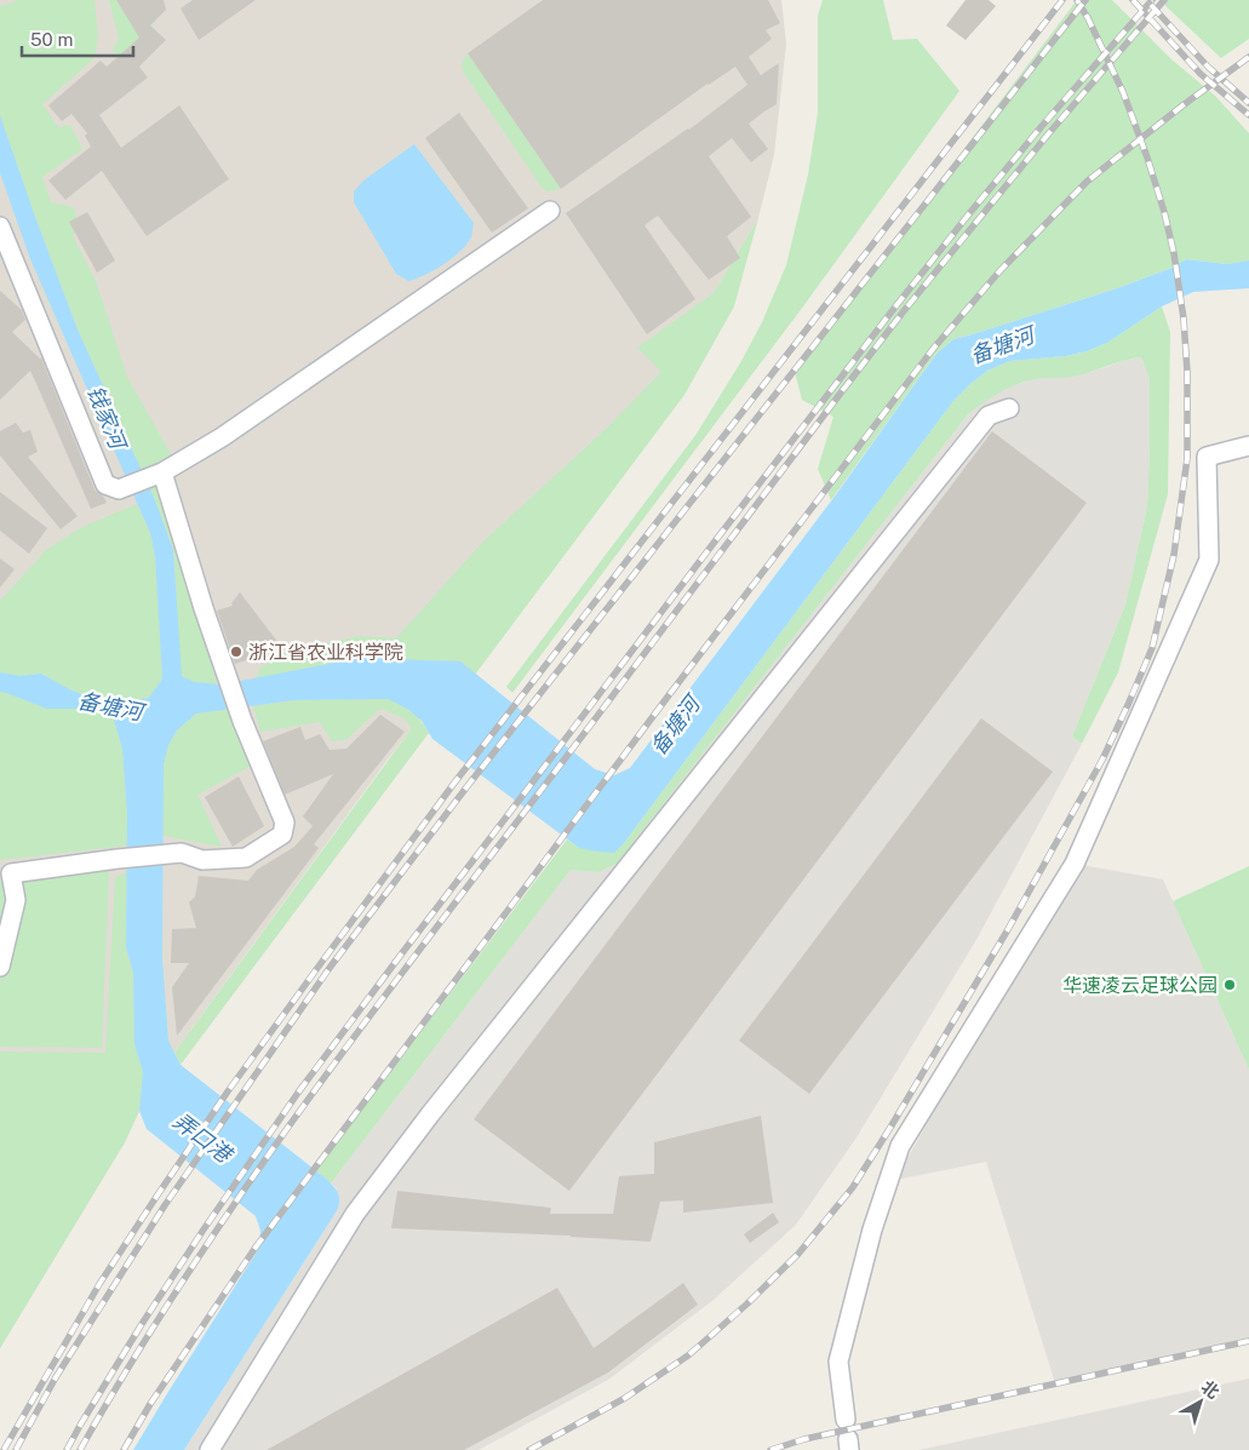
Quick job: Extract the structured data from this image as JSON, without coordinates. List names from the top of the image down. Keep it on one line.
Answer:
{"water":["备塘河","钱家河","弄口港"],"places":["浙江省农业科学院","华速凌云足球公园"],"scale_bar":"50 m","north":"top right"}
